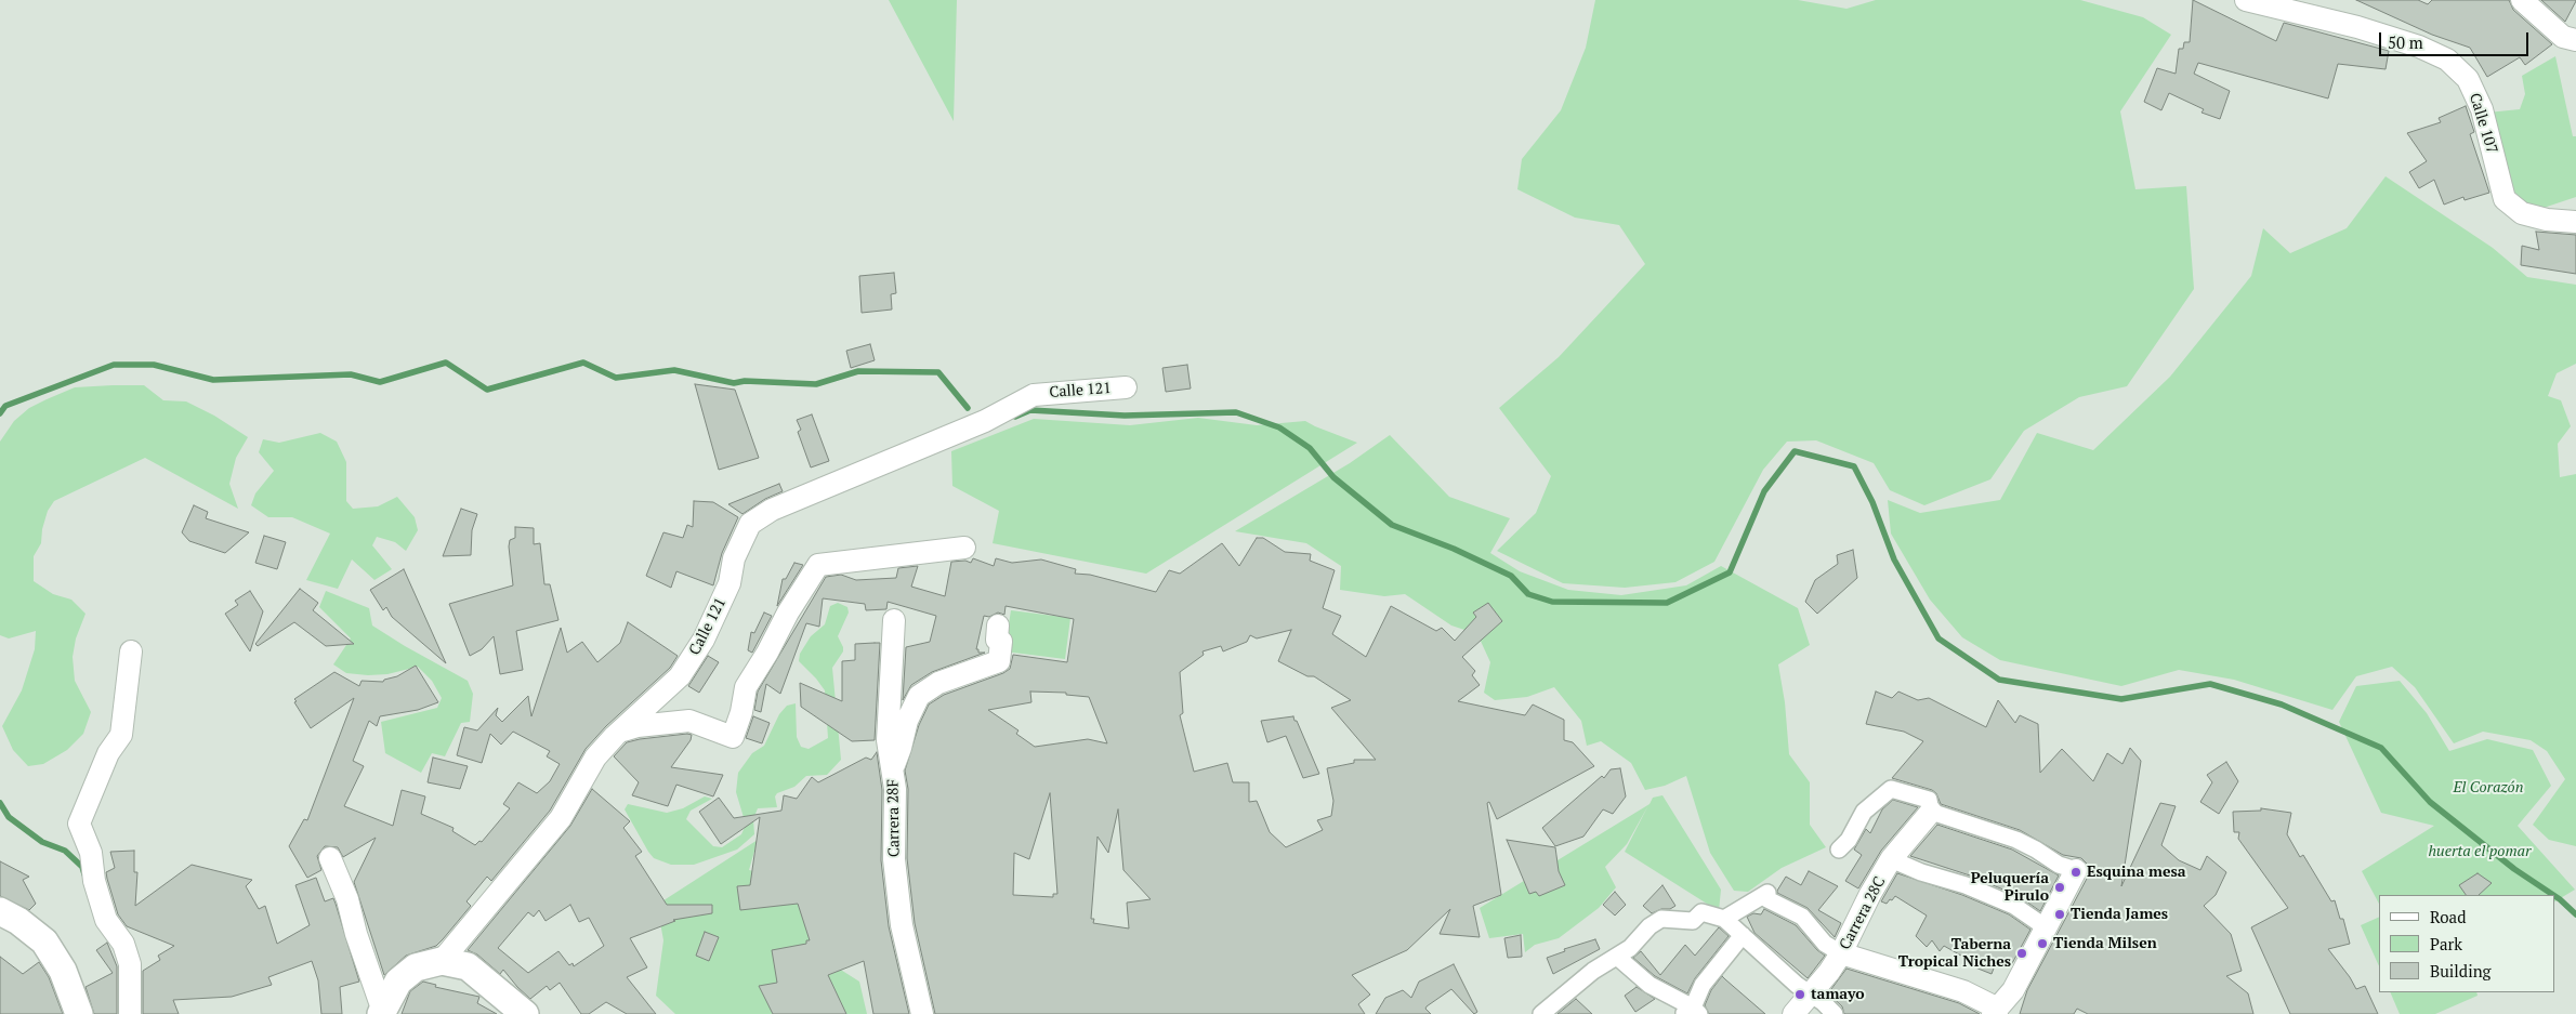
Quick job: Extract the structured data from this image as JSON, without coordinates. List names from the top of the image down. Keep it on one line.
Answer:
{"streets":{"street":["Calle 107","Calle 121","Carrera 28F","Carrera 28C"]},"parks":["El Corazón","huerta el pomar"],"places":["Esquina mesa","Peluquería Pirulo","Tienda James","Tienda Milsen","Taberna Tropical Niches","tamayo"],"legend":["Road","Park","Building"],"scale_bar":"50 m"}
